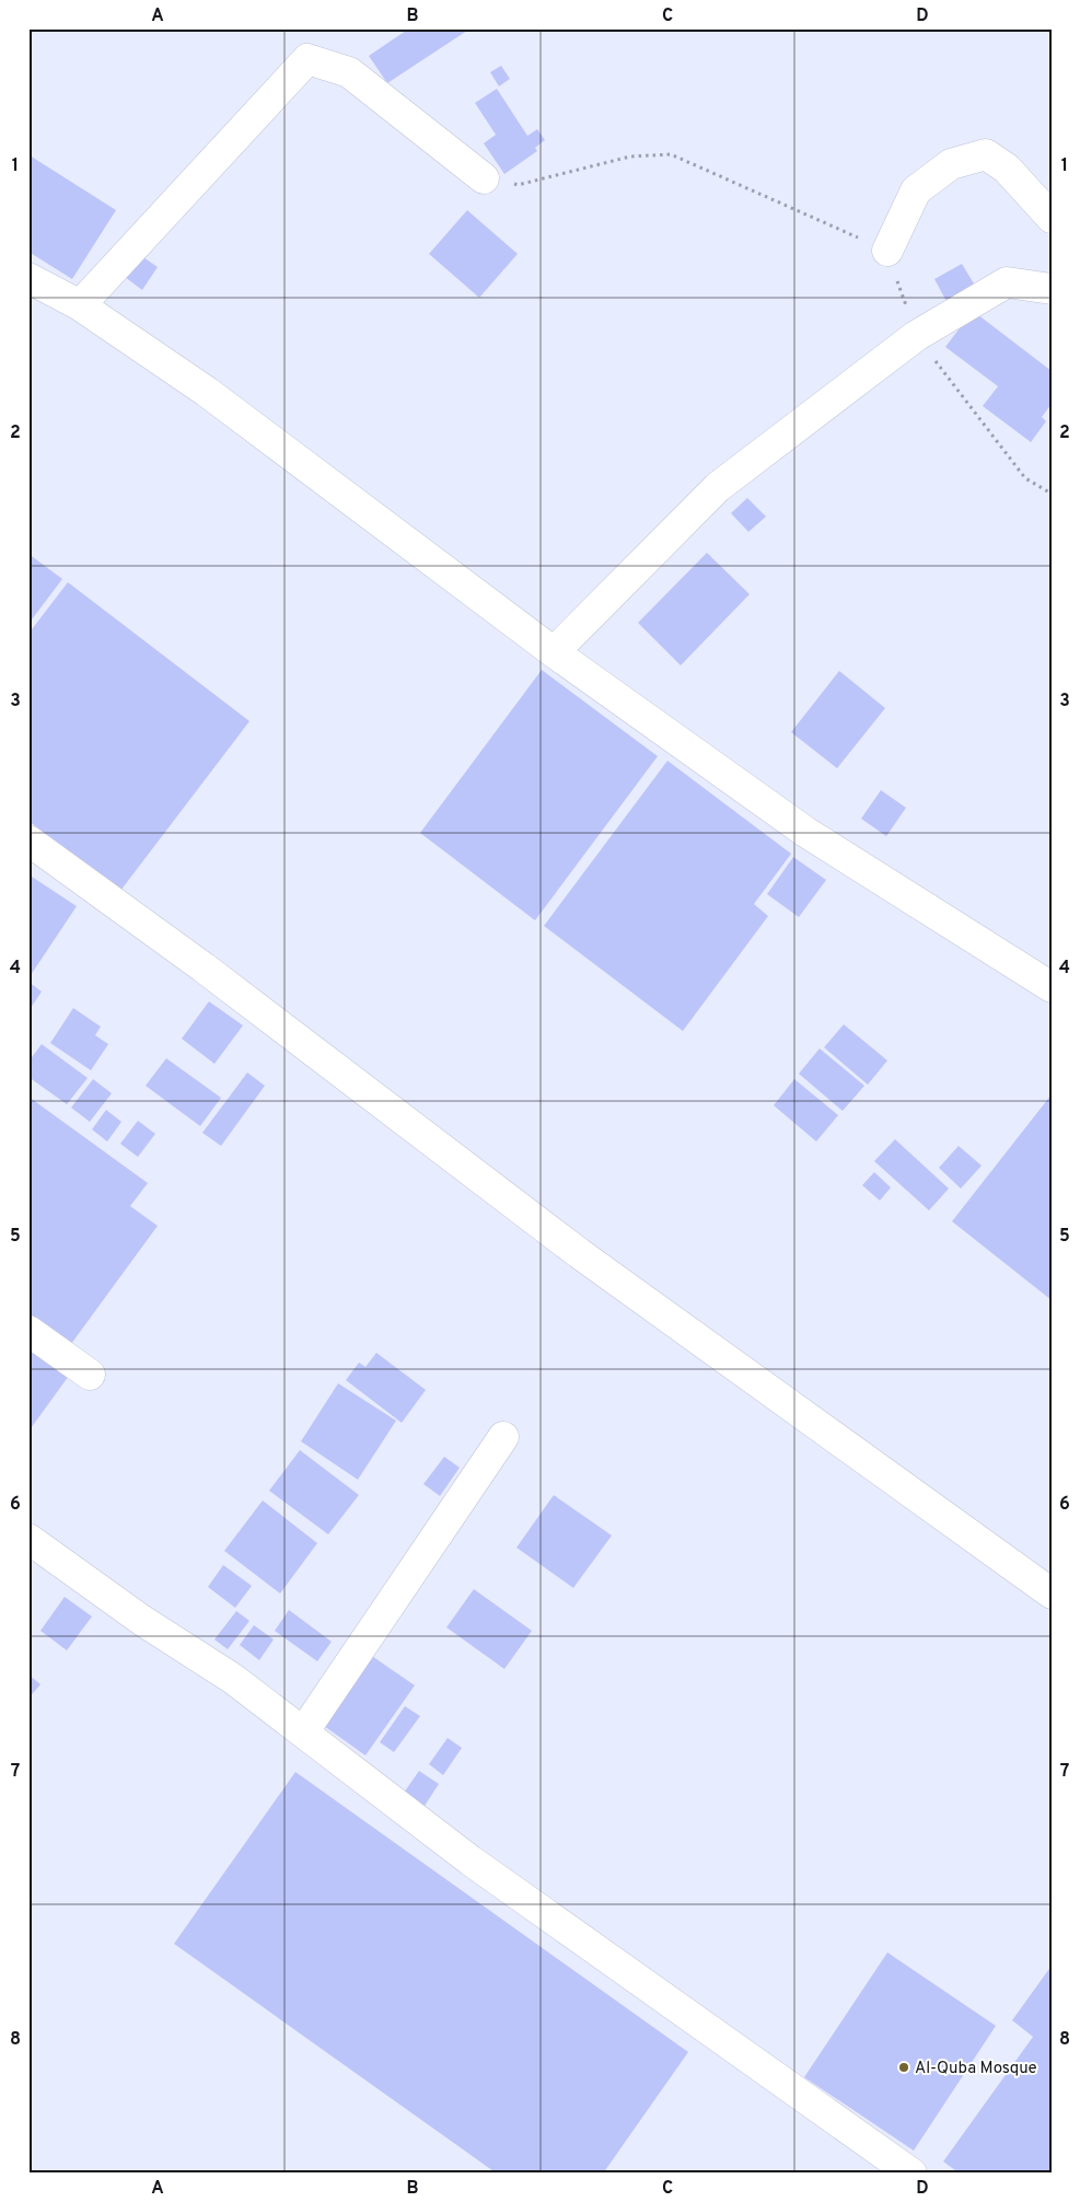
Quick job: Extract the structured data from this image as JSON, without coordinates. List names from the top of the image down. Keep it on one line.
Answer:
{"places":["Al-Quba Mosque"],"grid":{"columns":["A","B","C","D"],"rows":["1","2","3","4","5","6","7","8"]}}
